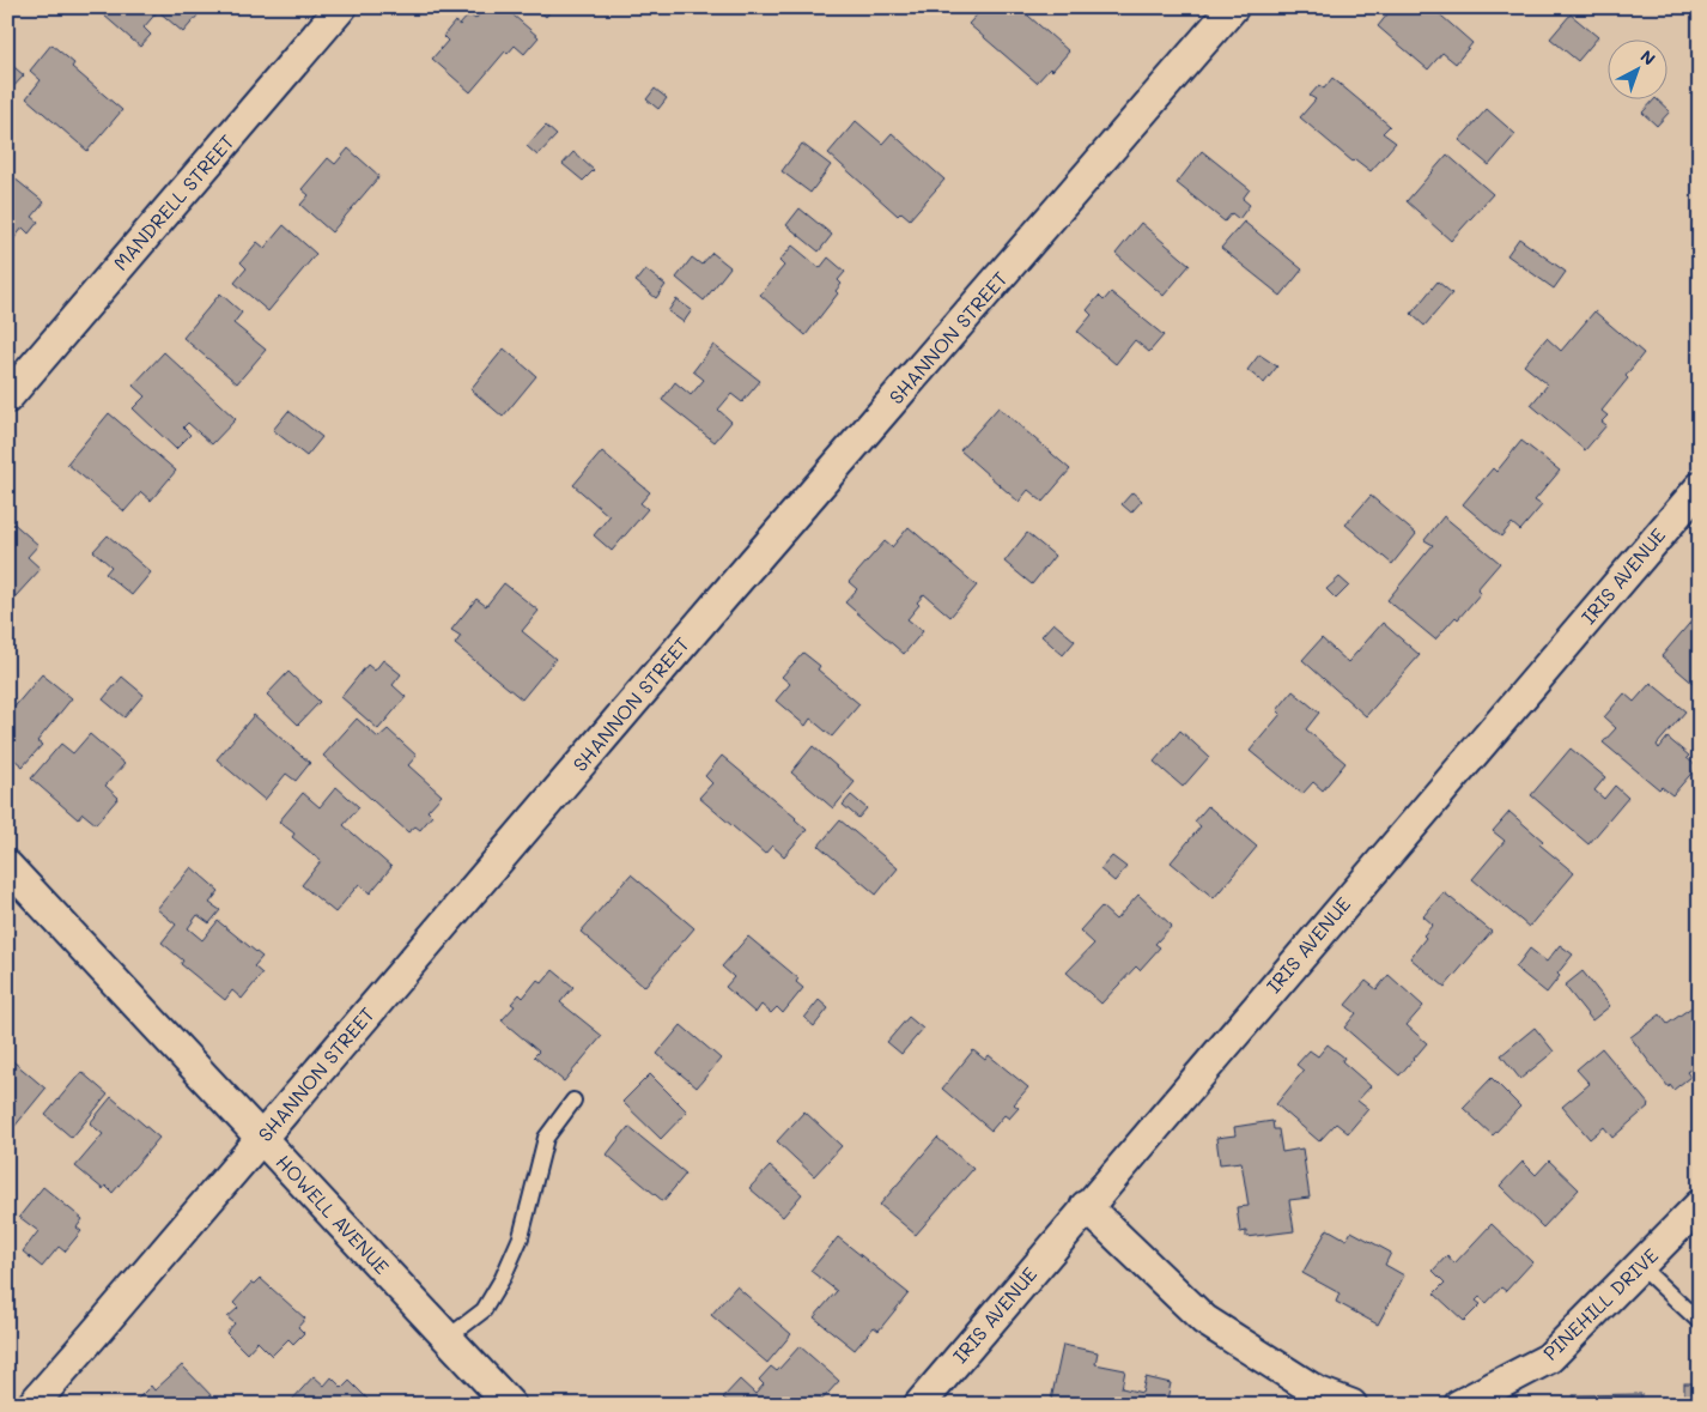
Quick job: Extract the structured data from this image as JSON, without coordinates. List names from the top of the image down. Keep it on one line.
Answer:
{"streets":{"street":["MANDRELL STREET","SHANNON STREET","IRIS AVENUE","HOWELL AVENUE","PINEHILL DRIVE"]},"crossings":[["SHANNON STREET","HOWELL AVENUE"]],"north":"top right"}
